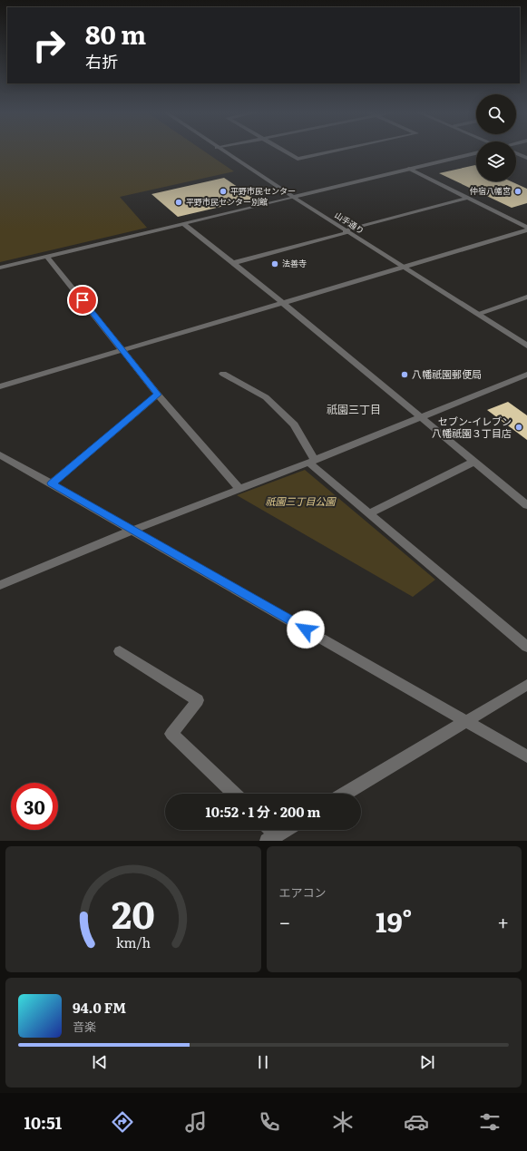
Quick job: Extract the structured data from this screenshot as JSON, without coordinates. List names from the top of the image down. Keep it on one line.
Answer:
{"streets":{"street":["山手通り"]},"districts":["祇園三丁目"],"parks":["祇園三丁目公園"],"places":["平野市民センター","仲宿八幡宮","平野市民センター別館","法善寺","八幡祇園郵便局","セブン-イレブン 八幡祇園３丁目店"],"page":{"turn":["80 m","右折"],"limit":"30","trip":"10:52 · 1 分 · 200 m","tile":"エアコン","heat":["−","19°","+"],"song":["94.0 FM","音楽"],"tabs":"10:51","gauge":["20","km/h"]}}
